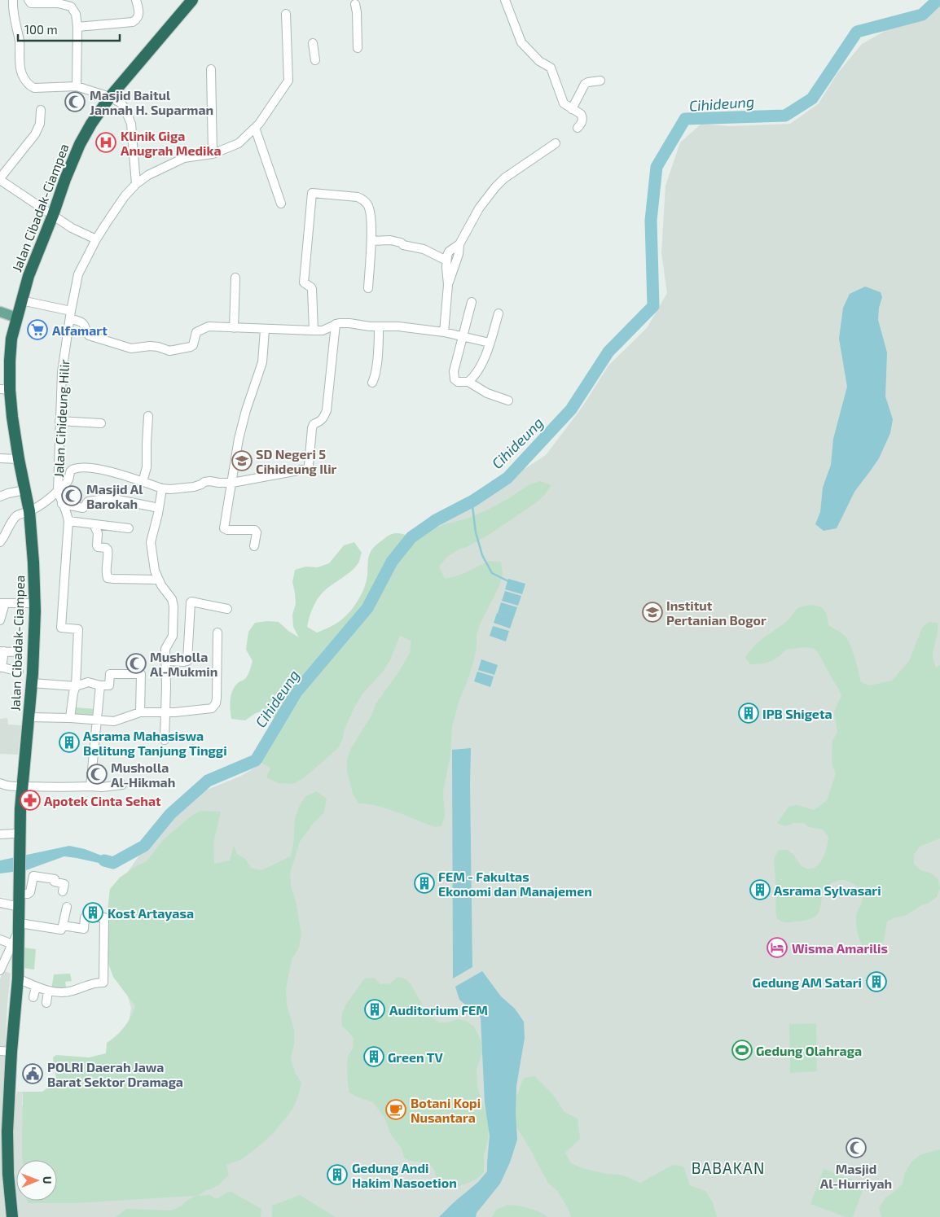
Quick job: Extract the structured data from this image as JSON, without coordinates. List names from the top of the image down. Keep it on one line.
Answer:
{"streets":{"highway":["Jalan Cibadak-Ciampea"],"street":["Jalan Cihideung Hilir"]},"crossings":[["Jalan Cibadak-Ciampea","Jalan Cihideung Hilir"]],"districts":["BABAKAN"],"water":["Cihideung"],"places":{"mosque":["Masjid Baitul Jannah H. Suparman","Masjid Al Barokah","Musholla Al-Mukmin","Musholla Al-Hikmah","Masjid Al-Hurriyah"],"hospital":["Klinik Giga Anugrah Medika"],"supermarket":["Alfamart"],"school or university":["SD Negeri 5 Cihideung Ilir","Institut Pertanian Bogor"],"building":["IPB Shigeta","Asrama Mahasiswa Belitung Tanjung Tinggi","FEM - Fakultas Ekonomi dan Manajemen","Asrama Sylvasari","Kost Artayasa","Gedung AM Satari","Auditorium FEM","Green TV","Gedung Andi Hakim Nasoetion"],"pharmacy":["Apotek Cinta Sehat"],"hotel":["Wisma Amarilis"],"sports":["Gedung Olahraga"],"public building":["POLRI Daerah Jawa Barat Sektor Dramaga"],"cafe":["Botani Kopi Nusantara"]},"scale_bar":"100 m","north":"right"}
